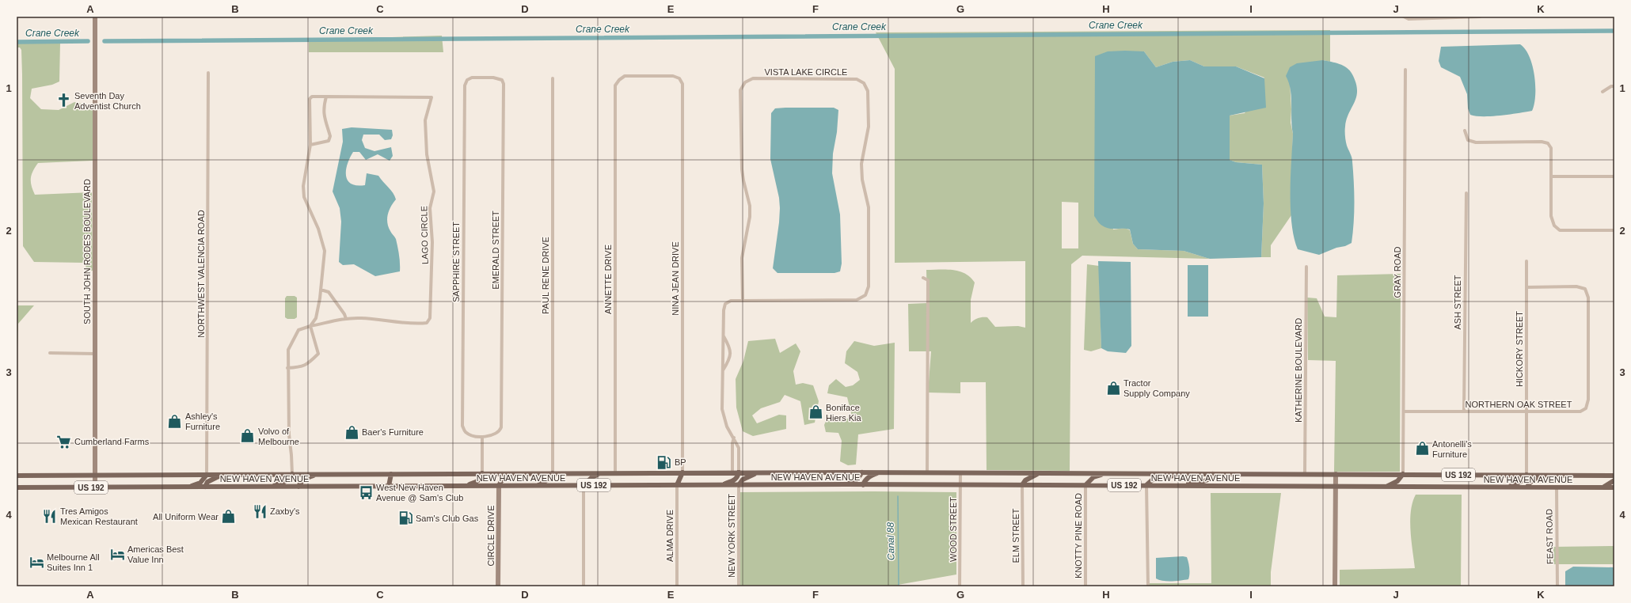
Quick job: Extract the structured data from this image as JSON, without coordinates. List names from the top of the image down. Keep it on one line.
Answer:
{"streets":{"main road":["SOUTH JOHN RODES BOULEVARD","US 192","NEW HAVEN AVENUE","CIRCLE DRIVE"],"street":["VISTA LAKE CIRCLE","LAGO CIRCLE","EMERALD STREET","SAPPHIRE STREET","GRAY ROAD","NORTHWEST VALENCIA ROAD","PAUL RENE DRIVE","NINA JEAN DRIVE","ANNETTE DRIVE","ASH STREET","HICKORY STREET","KATHERINE BOULEVARD","NORTHERN OAK STREET","WOOD STREET","ALMA DRIVE","NEW YORK STREET","ELM STREET","KNOTTY PINE ROAD","FEAST ROAD"]},"crossings":[["VISTA LAKE CIRCLE","NEW HAVEN AVENUE"],["LAGO CIRCLE","NEW HAVEN AVENUE"],["EMERALD STREET","SAPPHIRE STREET"],["SOUTH JOHN RODES BOULEVARD","NEW HAVEN AVENUE"],["GRAY ROAD","NORTHERN OAK STREET"],["GRAY ROAD","NEW HAVEN AVENUE"],["NORTHWEST VALENCIA ROAD","NEW HAVEN AVENUE"],["PAUL RENE DRIVE","NEW HAVEN AVENUE"],["NINA JEAN DRIVE","ANNETTE DRIVE"],["NINA JEAN DRIVE","NEW HAVEN AVENUE"],["ANNETTE DRIVE","NEW HAVEN AVENUE"],["ASH STREET","NORTHERN OAK STREET"],["HICKORY STREET","NORTHERN OAK STREET"],["HICKORY STREET","NEW HAVEN AVENUE"],["KATHERINE BOULEVARD","NEW HAVEN AVENUE"],["NEW HAVEN AVENUE","WOOD STREET"],["NEW HAVEN AVENUE","CIRCLE DRIVE"],["NEW HAVEN AVENUE","ALMA DRIVE"],["NEW HAVEN AVENUE","NEW YORK STREET"],["NEW HAVEN AVENUE","ELM STREET"],["NEW HAVEN AVENUE","KNOTTY PINE ROAD"],["NEW HAVEN AVENUE","FEAST ROAD"]],"water":["Crane Creek","Canal 88"],"places":{"church":["Seventh Day Adventist Church"],"shop":["Tractor Supply Company","Boniface Hiers Kia","Ashley's Furniture","Baer's Furniture","Volvo of Melbourne","Antonelli's Furniture","All Uniform Wear"],"supermarket":["Cumberland Farms"],"fuel station":["BP","Sam's Club Gas"],"bus stop":["West New Haven Avenue @ Sam's Club"],"restaurant":["Zaxby's","Tres Amigos Mexican Restaurant"],"hotel":["Americas Best Value Inn","Melbourne All Suites Inn 1"]},"grid":{"columns":["A","B","C","D","E","F","G","H","I","J","K"],"rows":["1","2","3","4"]}}
